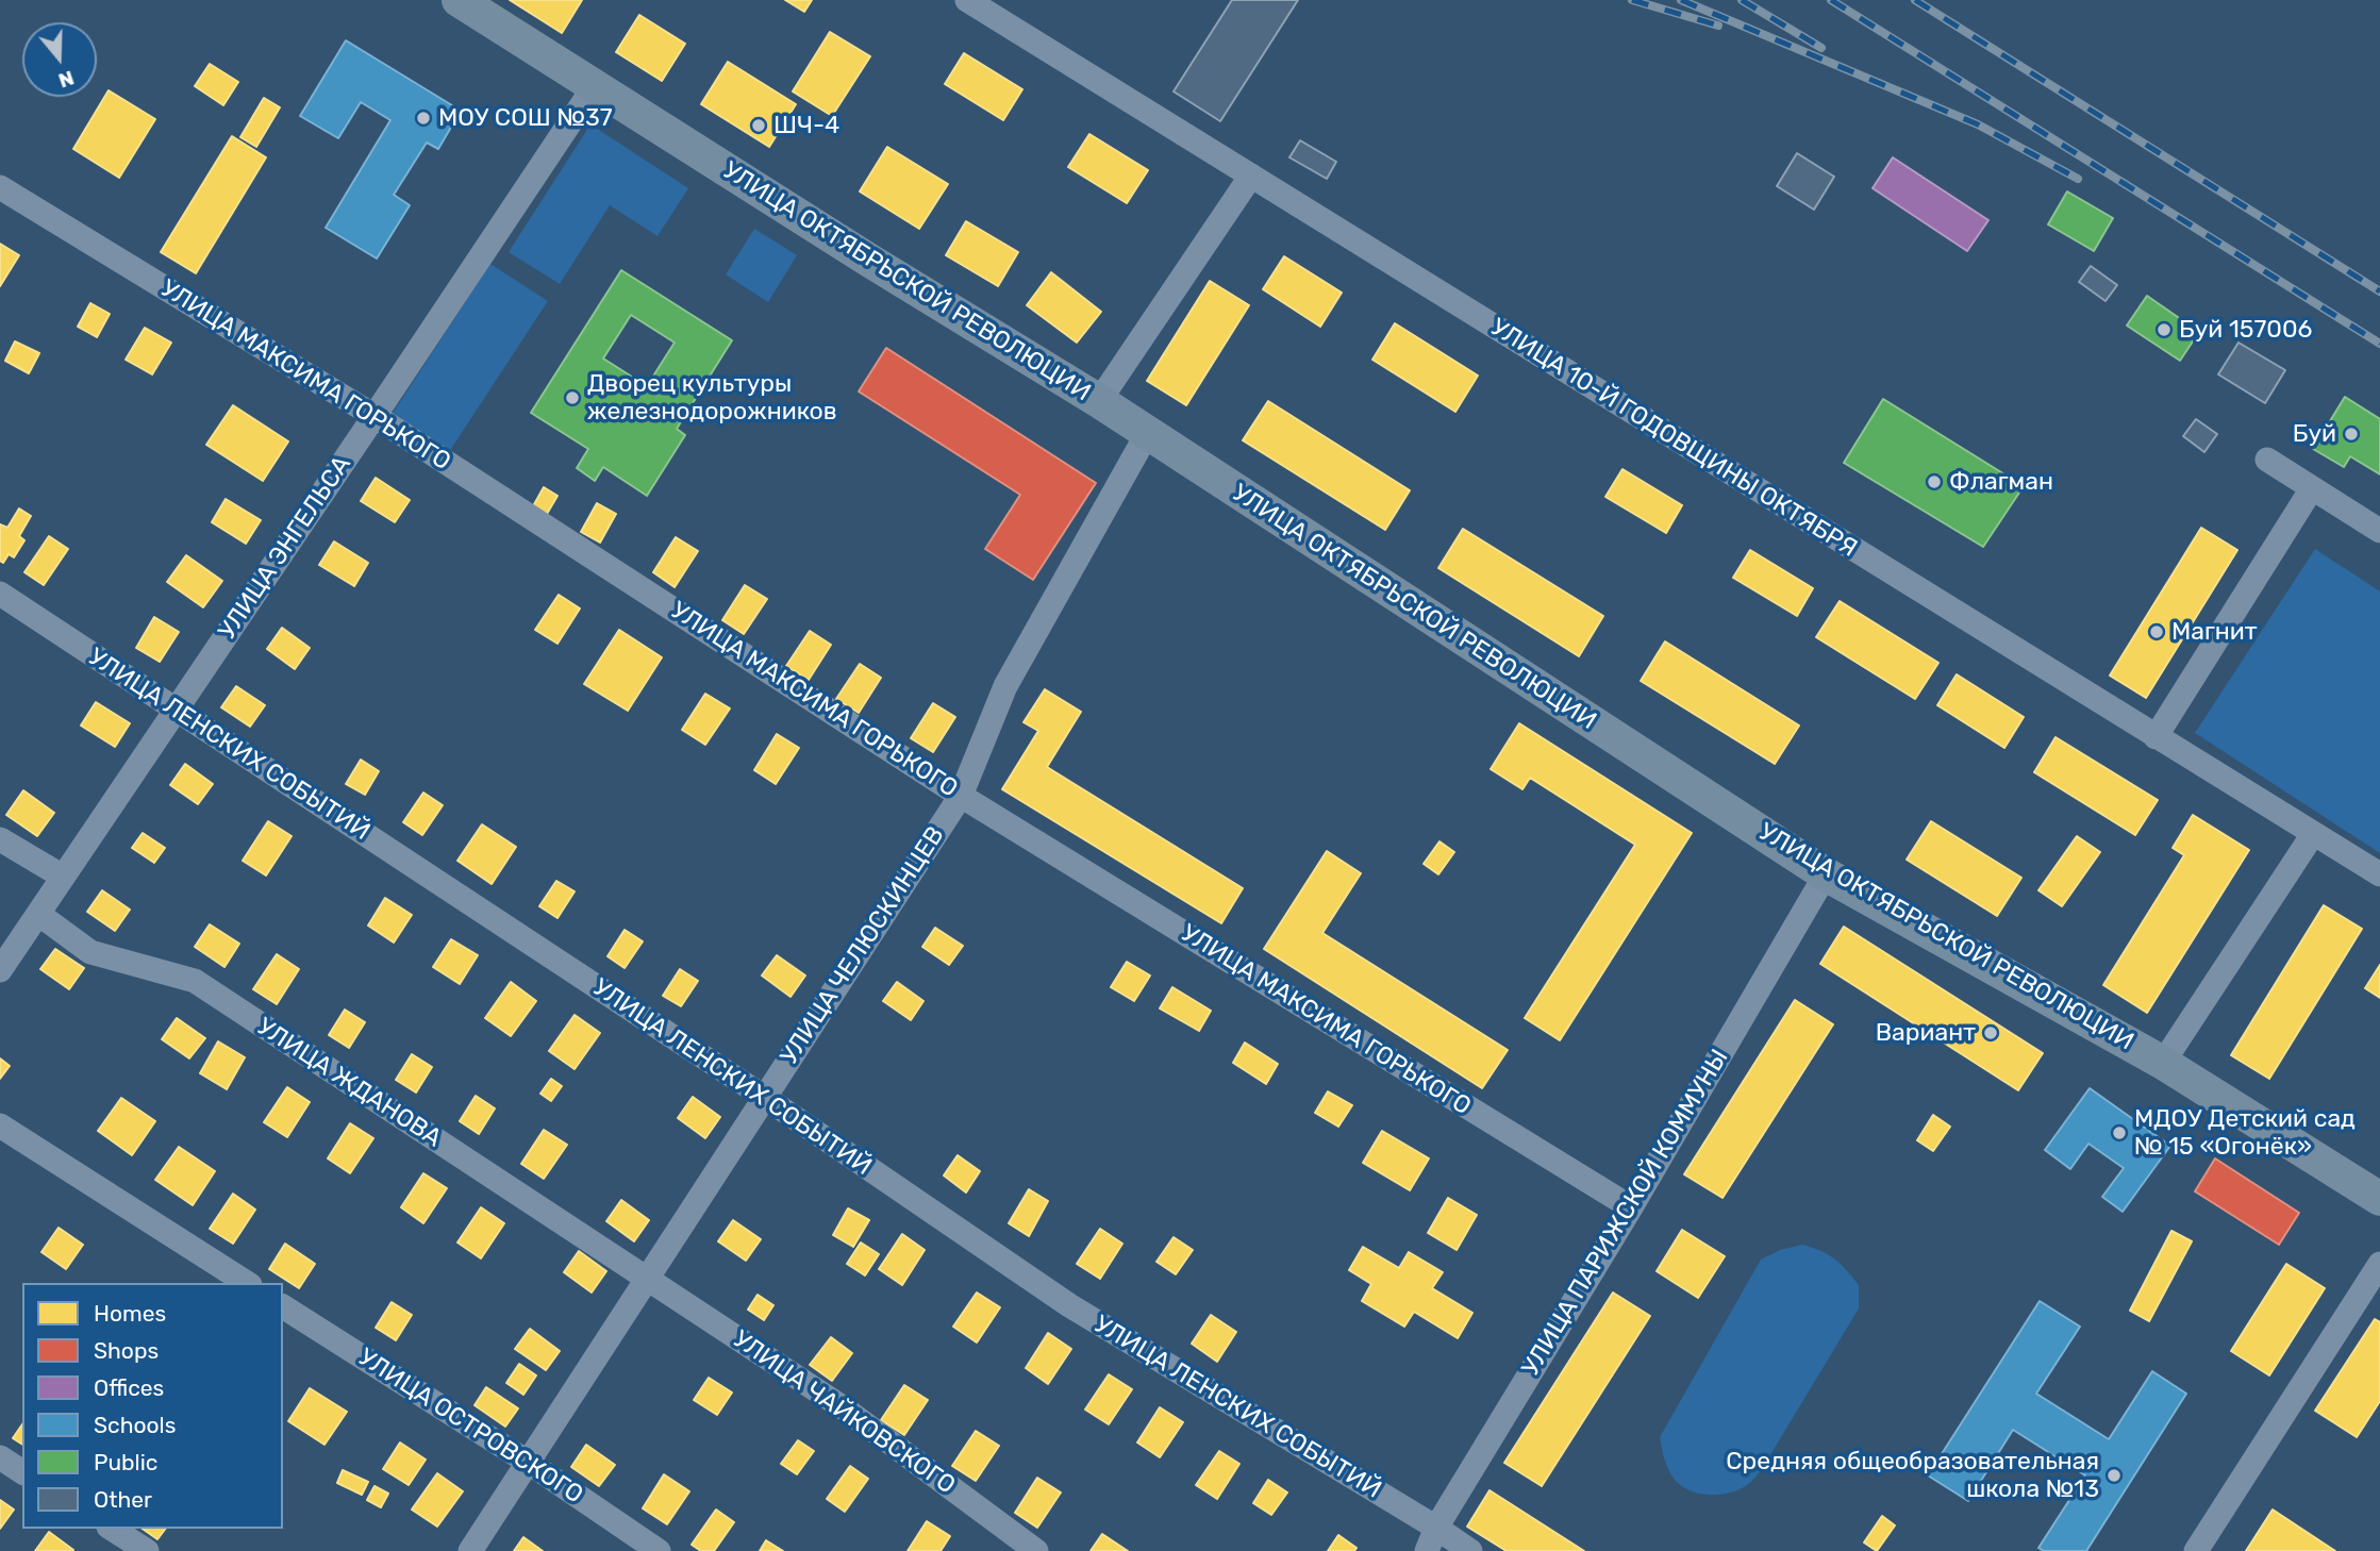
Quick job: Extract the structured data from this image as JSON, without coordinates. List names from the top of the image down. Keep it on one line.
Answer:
{"streets":{"street":["УЛИЦА ОКТЯБРЬСКОЙ РЕВОЛЮЦИИ","УЛИЦА МАКСИМА ГОРЬКОГО","УЛИЦА 10-Й ГОДОВЩИНЫ ОКТЯБРЯ","УЛИЦА ЭНГЕЛЬСА","УЛИЦА ЛЕНСКИХ СОБЫТИЙ","УЛИЦА ЧЕЛЮСКИНЦЕВ","УЛИЦА ЖДАНОВА","УЛИЦА ПАРИЖСКОЙ КОММУНЫ","УЛИЦА ЧАЙКОВСКОГО","УЛИЦА ОСТРОВСКОГО"]},"crossings":[["УЛИЦА ОКТЯБРЬСКОЙ РЕВОЛЮЦИИ","УЛИЦА ЭНГЕЛЬСА"],["УЛИЦА ОКТЯБРЬСКОЙ РЕВОЛЮЦИИ","УЛИЦА ЧЕЛЮСКИНЦЕВ"],["УЛИЦА ОКТЯБРЬСКОЙ РЕВОЛЮЦИИ","УЛИЦА ПАРИЖСКОЙ КОММУНЫ"],["УЛИЦА МАКСИМА ГОРЬКОГО","УЛИЦА ЭНГЕЛЬСА"],["УЛИЦА МАКСИМА ГОРЬКОГО","УЛИЦА ЧЕЛЮСКИНЦЕВ"],["УЛИЦА МАКСИМА ГОРЬКОГО","УЛИЦА ПАРИЖСКОЙ КОММУНЫ"],["УЛИЦА ЭНГЕЛЬСА","УЛИЦА ЛЕНСКИХ СОБЫТИЙ"],["УЛИЦА ЭНГЕЛЬСА","УЛИЦА ЖДАНОВА"],["УЛИЦА ЛЕНСКИХ СОБЫТИЙ","УЛИЦА ЧЕЛЮСКИНЦЕВ"],["УЛИЦА ЛЕНСКИХ СОБЫТИЙ","УЛИЦА ПАРИЖСКОЙ КОММУНЫ"],["УЛИЦА ЧЕЛЮСКИНЦЕВ","УЛИЦА ЖДАНОВА"],["УЛИЦА ЧЕЛЮСКИНЦЕВ","УЛИЦА ЧАЙКОВСКОГО"],["УЛИЦА ЧЕЛЮСКИНЦЕВ","УЛИЦА ОСТРОВСКОГО"],["УЛИЦА ЖДАНОВА","УЛИЦА ЧАЙКОВСКОГО"]],"places":["МОУ СОШ №37","ШЧ-4","Буй 157006","Дворец культуры железнодорожников","Буй","Флагман","Магнит","Вариант","МДОУ Детский сад № 15 «Огонёк»","Средняя общеобразовательная школа №13"],"legend":["Homes","Shops","Offices","Schools","Public","Other"],"north":"bottom"}
